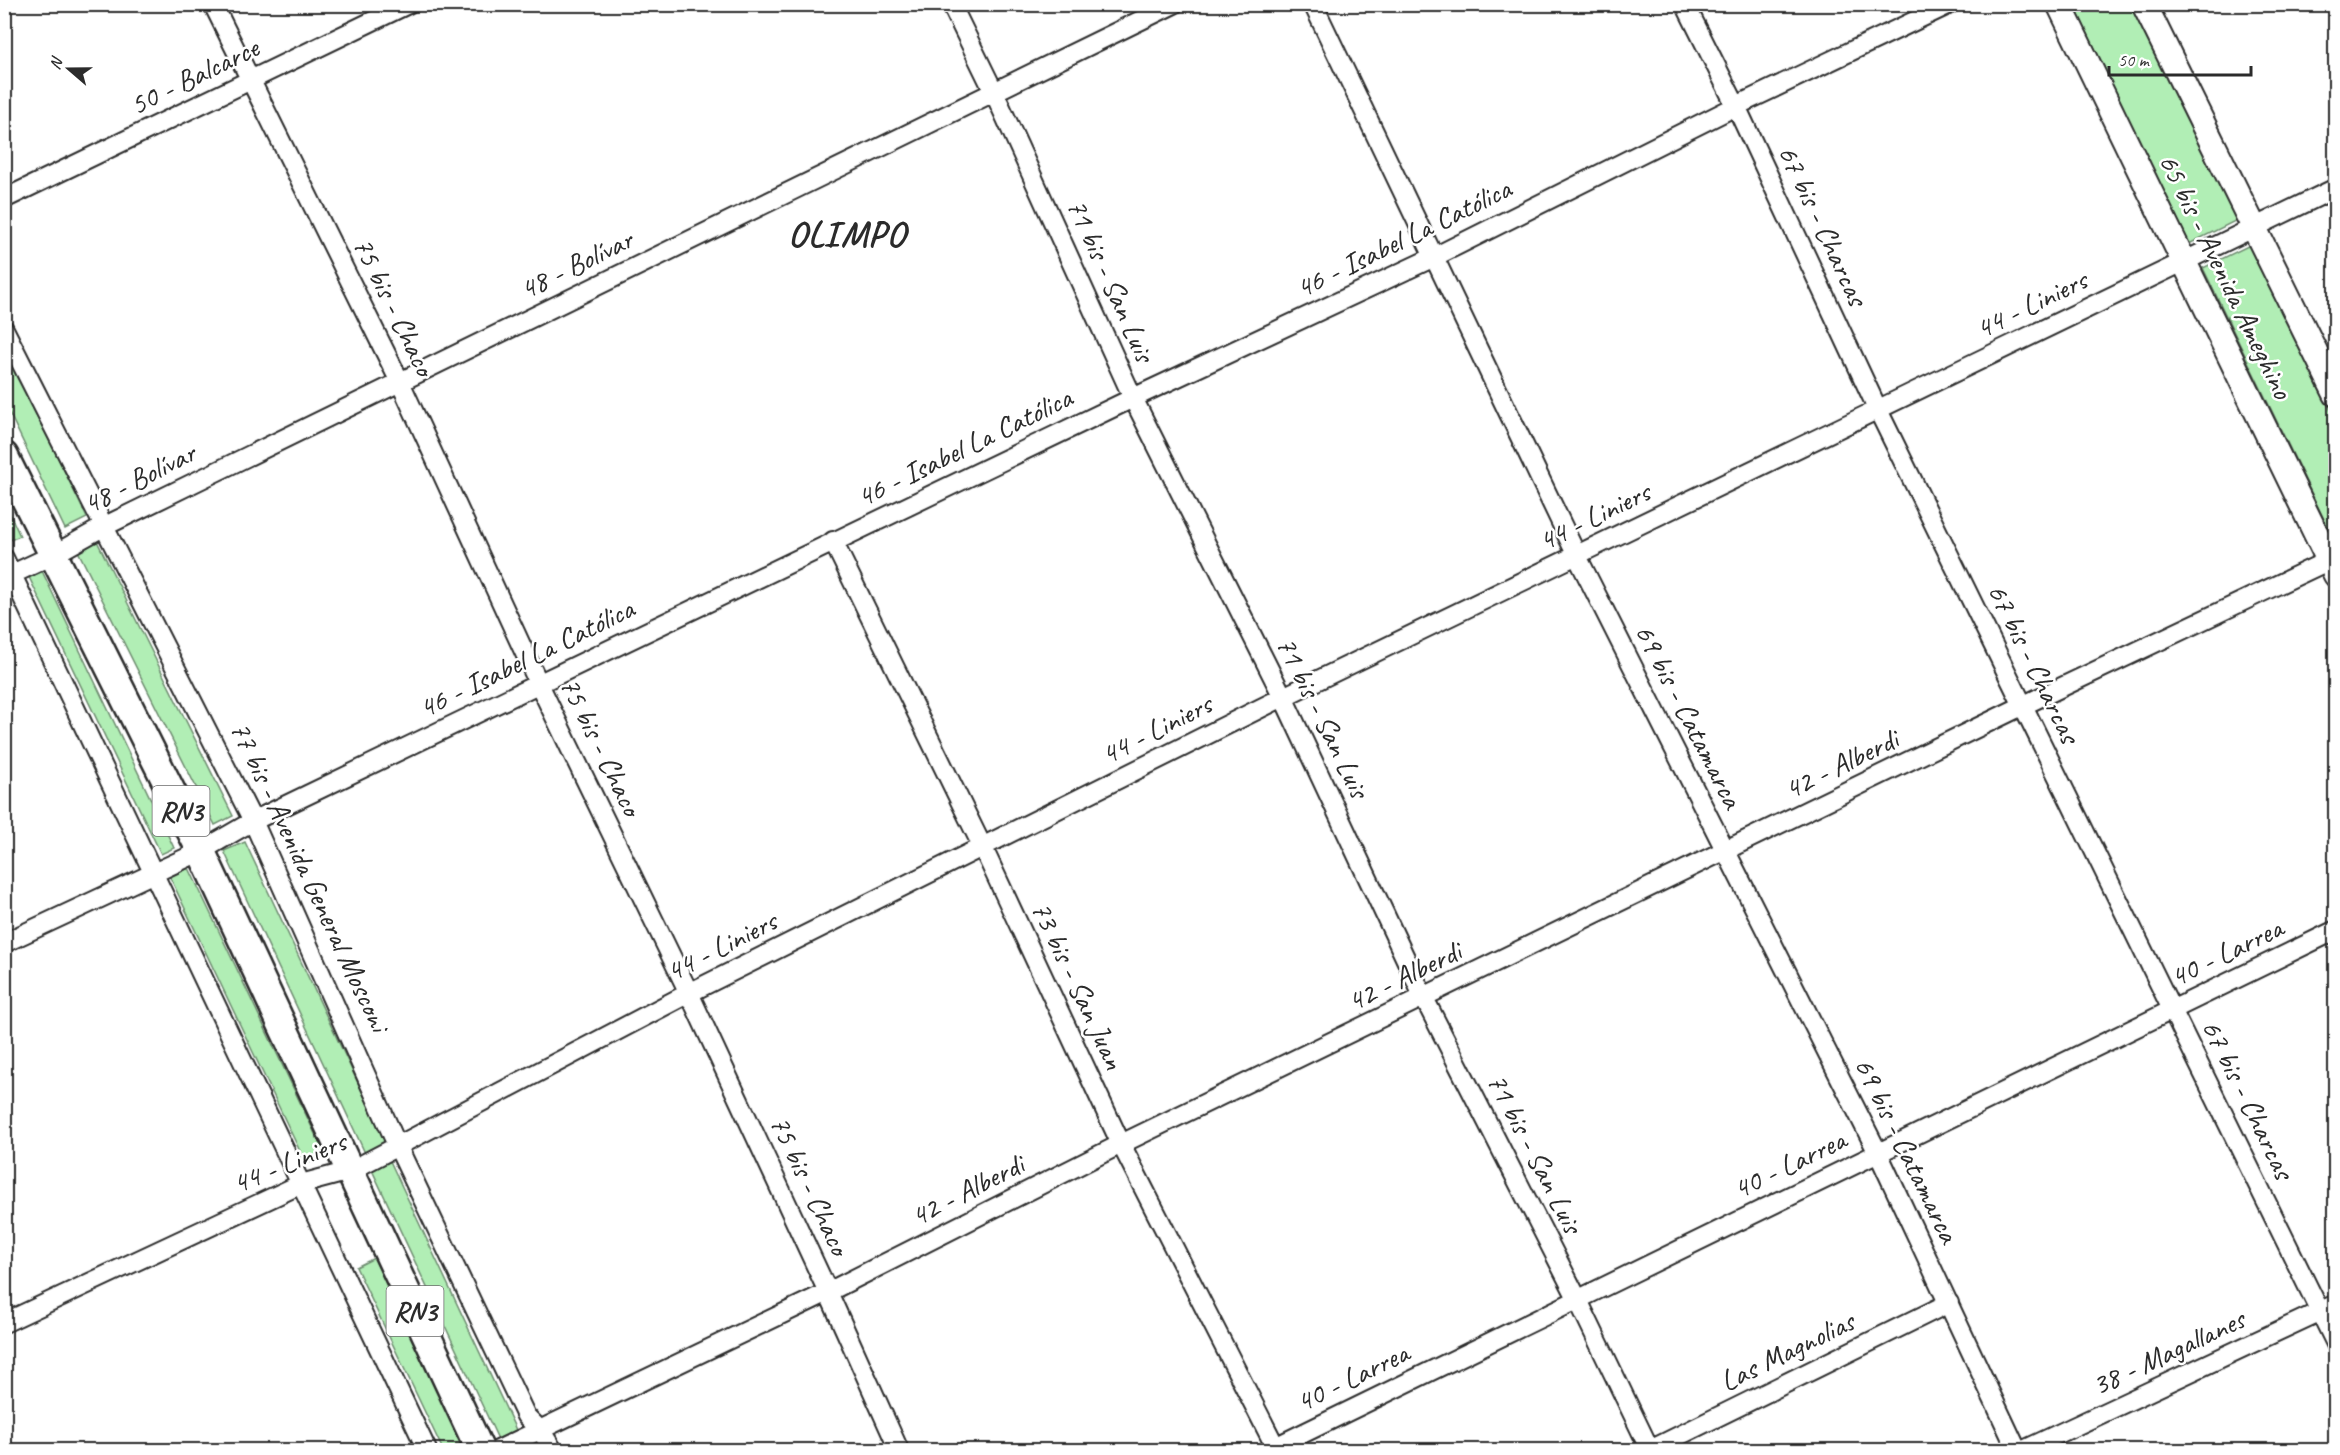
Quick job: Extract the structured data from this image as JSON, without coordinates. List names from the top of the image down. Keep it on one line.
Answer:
{"streets":{"highway":["RN3"],"main road":["65 bis - Avenida Ameghino"],"street":["50 - Balcarce","67 bis - Charcas","46 - Isabel La Católica","48 - Bolívar","71 bis - San Luis","44 - Liniers","75 bis - Chaco","69 bis - Catamarca","42 - Alberdi","77 bis - Avenida General Mosconi","40 - Larrea","73 bis - San Juan","Las Magnolias","38 - Magallanes"]},"crossings":[["50 - Balcarce","75 bis - Chaco"],["67 bis - Charcas","46 - Isabel La Católica"],["67 bis - Charcas","44 - Liniers"],["67 bis - Charcas","42 - Alberdi"],["67 bis - Charcas","40 - Larrea"],["67 bis - Charcas","38 - Magallanes"],["46 - Isabel La Católica","71 bis - San Luis"],["46 - Isabel La Católica","75 bis - Chaco"],["46 - Isabel La Católica","69 bis - Catamarca"],["46 - Isabel La Católica","RN3"],["46 - Isabel La Católica","77 bis - Avenida General Mosconi"],["46 - Isabel La Católica","73 bis - San Juan"],["48 - Bolívar","71 bis - San Luis"],["48 - Bolívar","75 bis - Chaco"],["48 - Bolívar","RN3"],["48 - Bolívar","77 bis - Avenida General Mosconi"],["65 bis - Avenida Ameghino","44 - Liniers"],["65 bis - Avenida Ameghino","42 - Alberdi"],["71 bis - San Luis","44 - Liniers"],["71 bis - San Luis","42 - Alberdi"],["71 bis - San Luis","40 - Larrea"],["71 bis - San Luis","Las Magnolias"],["44 - Liniers","75 bis - Chaco"],["44 - Liniers","69 bis - Catamarca"],["44 - Liniers","RN3"],["44 - Liniers","77 bis - Avenida General Mosconi"],["44 - Liniers","73 bis - San Juan"],["75 bis - Chaco","42 - Alberdi"],["69 bis - Catamarca","42 - Alberdi"],["69 bis - Catamarca","40 - Larrea"],["69 bis - Catamarca","Las Magnolias"],["42 - Alberdi","77 bis - Avenida General Mosconi"],["42 - Alberdi","73 bis - San Juan"],["40 - Larrea","73 bis - San Juan"]],"districts":["OLIMPO"],"scale_bar":"50 m","north":"left"}
